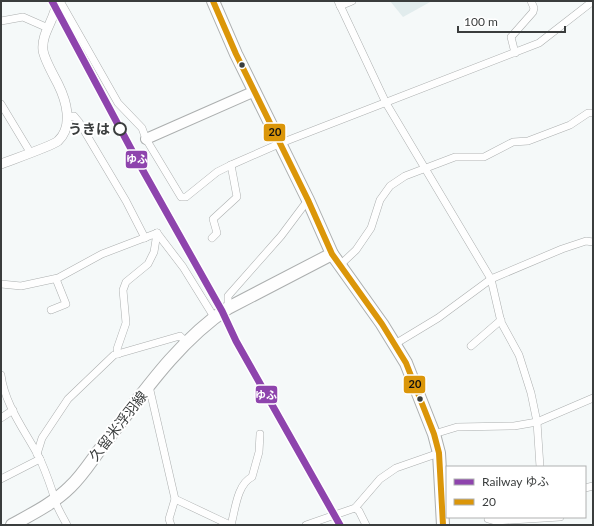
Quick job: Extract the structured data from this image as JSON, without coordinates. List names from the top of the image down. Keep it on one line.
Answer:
{"streets":{"main road":["久留米浮羽線"]},"places":["うきは"],"lines":["rail line ゆふ","transit line 20"],"legend":["Railway ゆふ","20"],"scale_bar":"100 m"}
